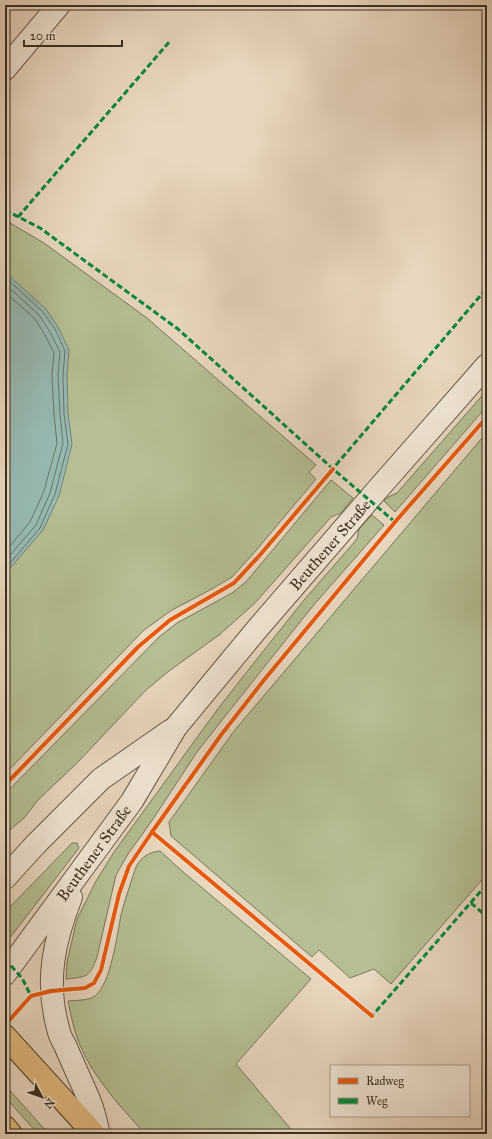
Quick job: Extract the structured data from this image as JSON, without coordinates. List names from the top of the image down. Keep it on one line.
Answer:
{"streets":{"street":["Beuthener Straße"]},"legend":["Radweg","Weg"],"scale_bar":"20 m","north":"bottom right"}
